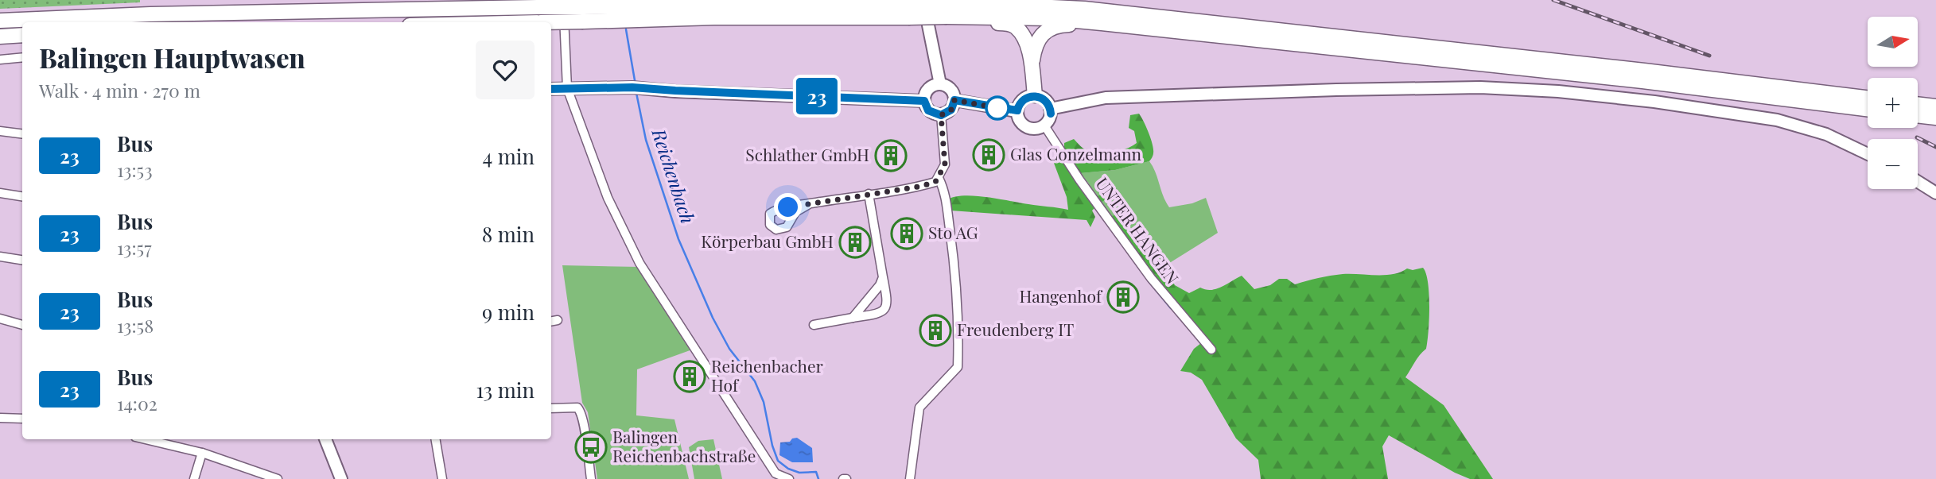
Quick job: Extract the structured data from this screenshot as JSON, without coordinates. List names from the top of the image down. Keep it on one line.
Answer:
{"streets":{"street":["UNTER HANGEN"]},"water":["Reichenbach"],"places":{"building":["Glas Conzelmann","Schlather GmbH","Sto AG","Körperbau GmbH","Hangenhof","Freudenberg IT","Reichenbacher Hof"],"bus stop":["Balingen Reichenbachstraße"]},"lines":["bus line 23"],"north":"right","page":{"on_map":"23","map_buttons":["+","−"],"heading":["Balingen Hauptwasen","Walk · 4 min · 270 m"],"list":[{"mark":"23","name":"Bus","note":"13:53","value":"4 min"},{"mark":"23","name":"Bus","note":"13:57","value":"8 min"},{"mark":"23","name":"Bus","note":"13:58","value":"9 min"},{"mark":"23","name":"Bus","note":"14:02","value":"13 min"}]}}
